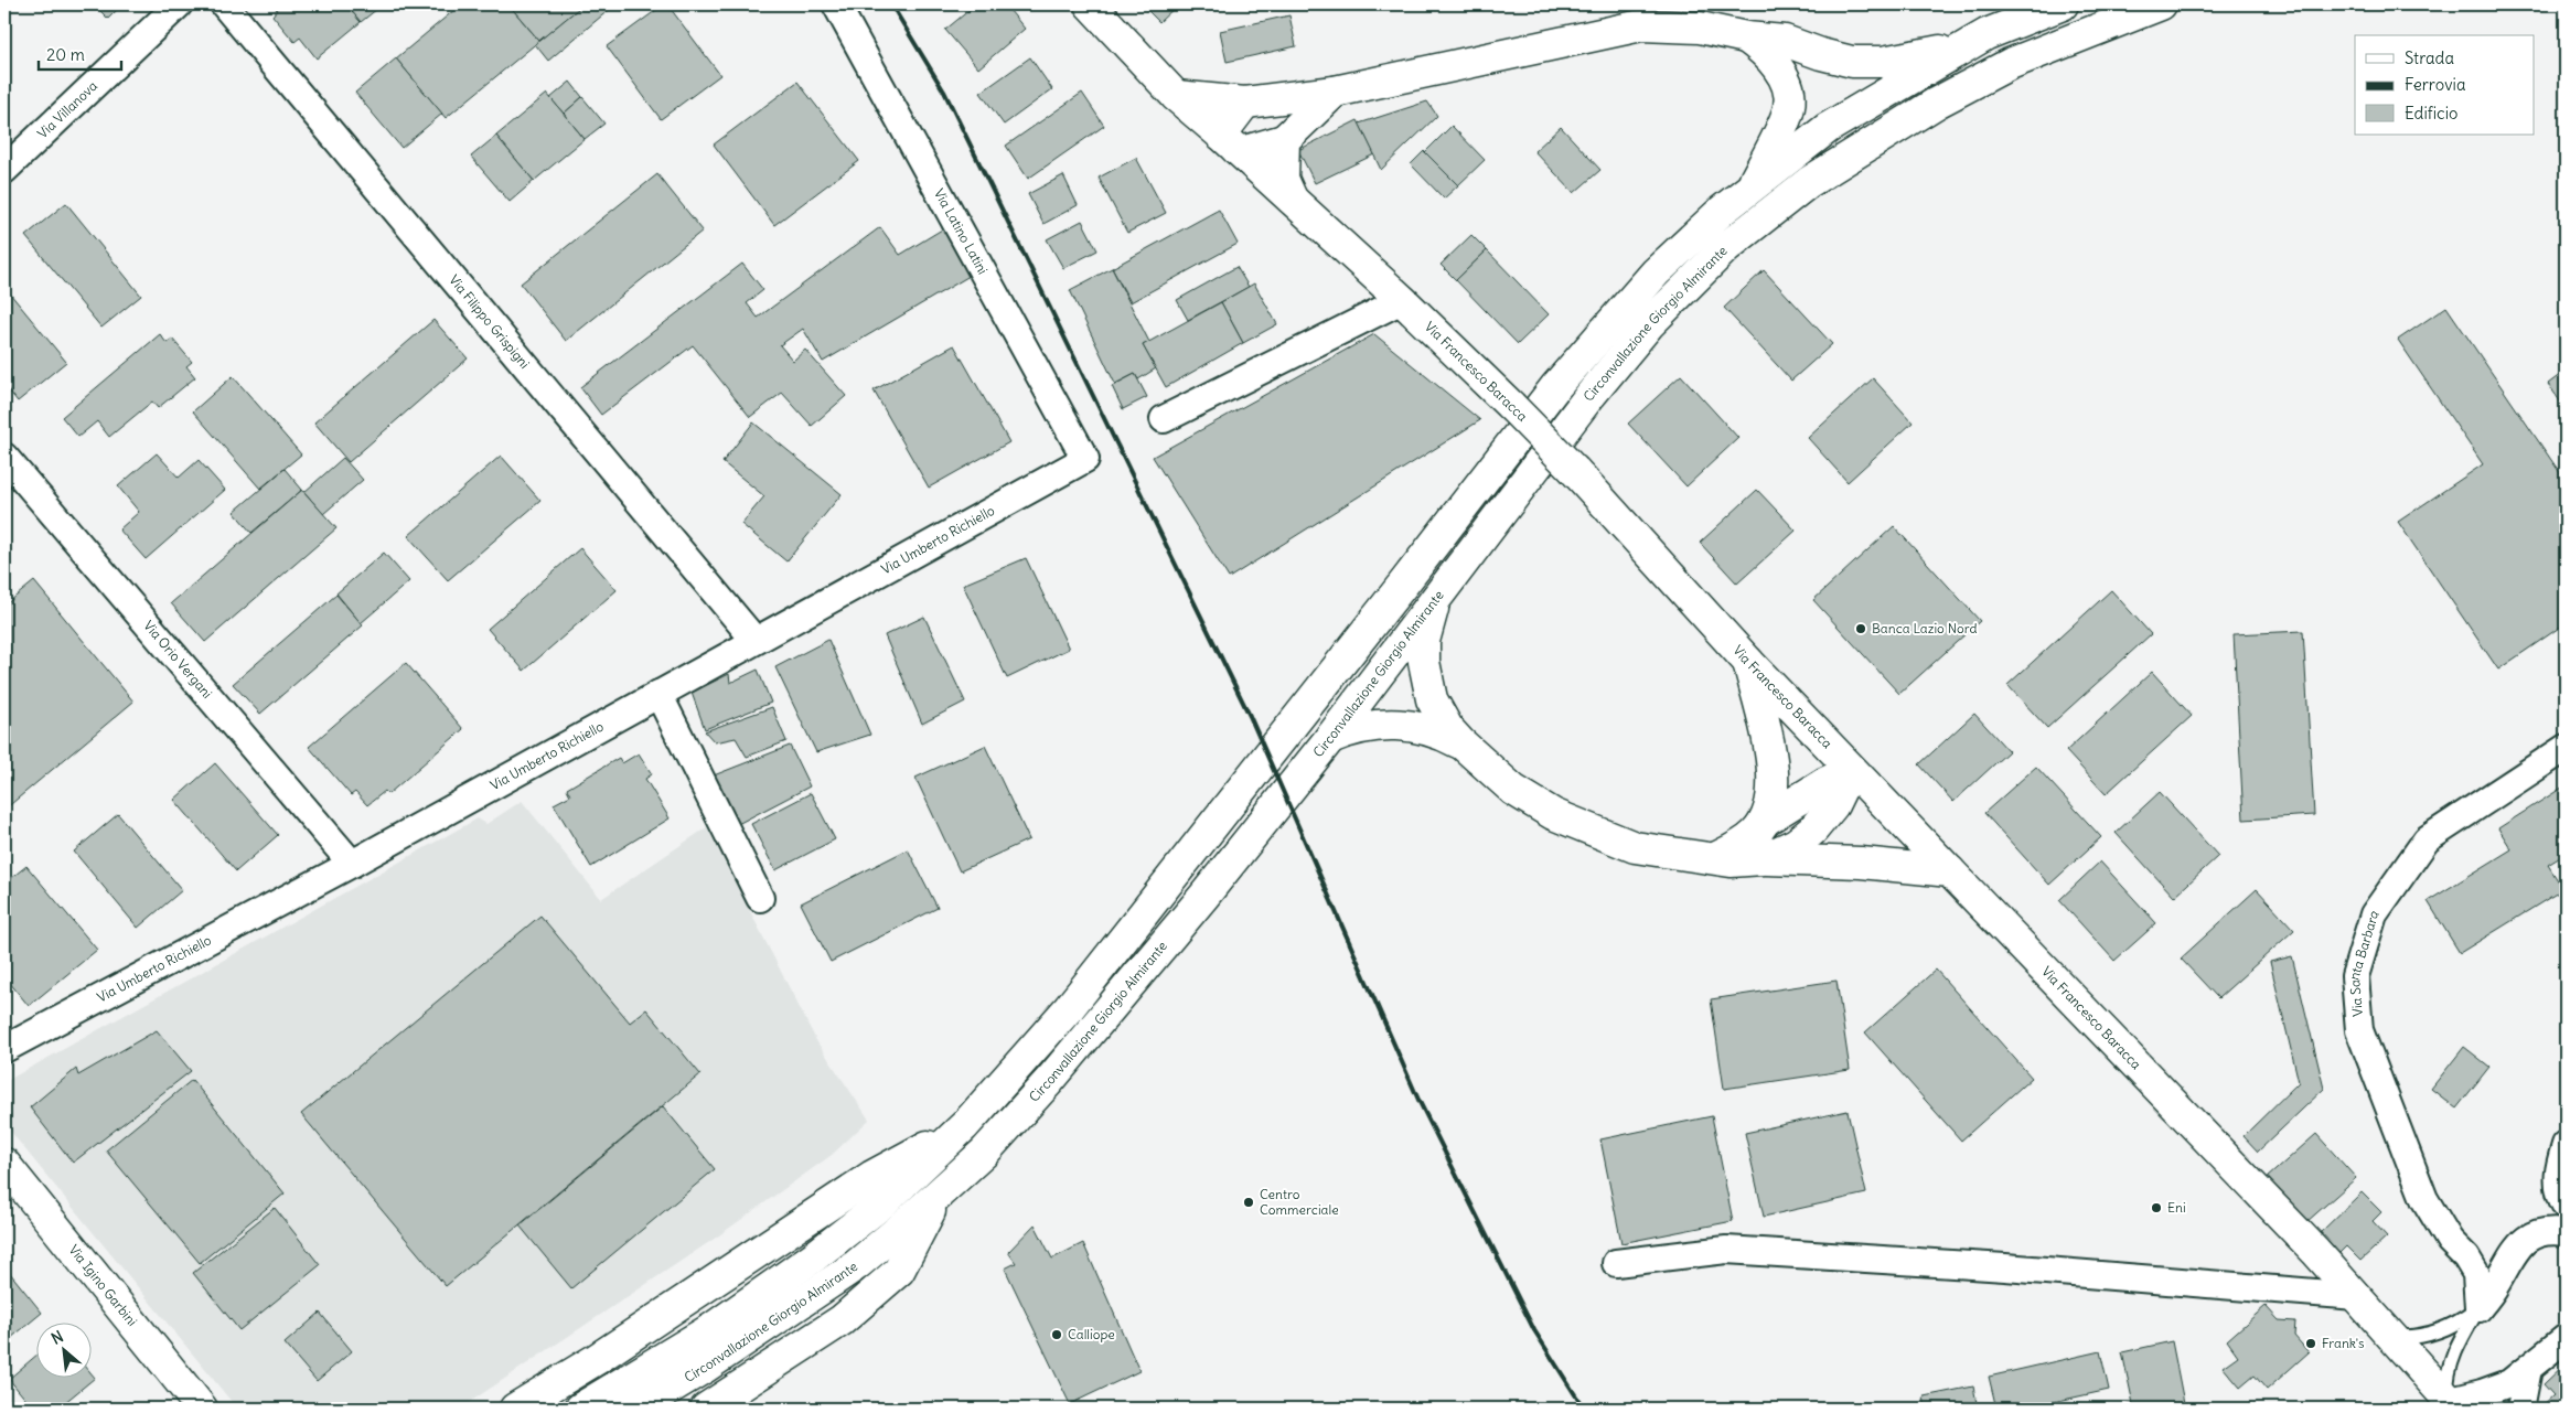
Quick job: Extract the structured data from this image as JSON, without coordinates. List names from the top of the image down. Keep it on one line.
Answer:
{"streets":{"main road":["Circonvallazione Giorgio Almirante","Via Francesco Baracca","Via Igino Garbini"],"street":["Via Villanova","Via Latino Latini","Via Filippo Grispigni","Via Umberto Richiello","Via Orio Vergani","Via Santa Barbara"]},"crossings":[["Via Latino Latini","Via Umberto Richiello"],["Via Filippo Grispigni","Via Umberto Richiello"],["Via Umberto Richiello","Via Orio Vergani"]],"places":["Banca Lazio Nord","Centro Commerciale","Eni","Calliope","Frank's"],"legend":["Strada","Ferrovia","Edificio"],"scale_bar":"20 m","north":"top left"}
